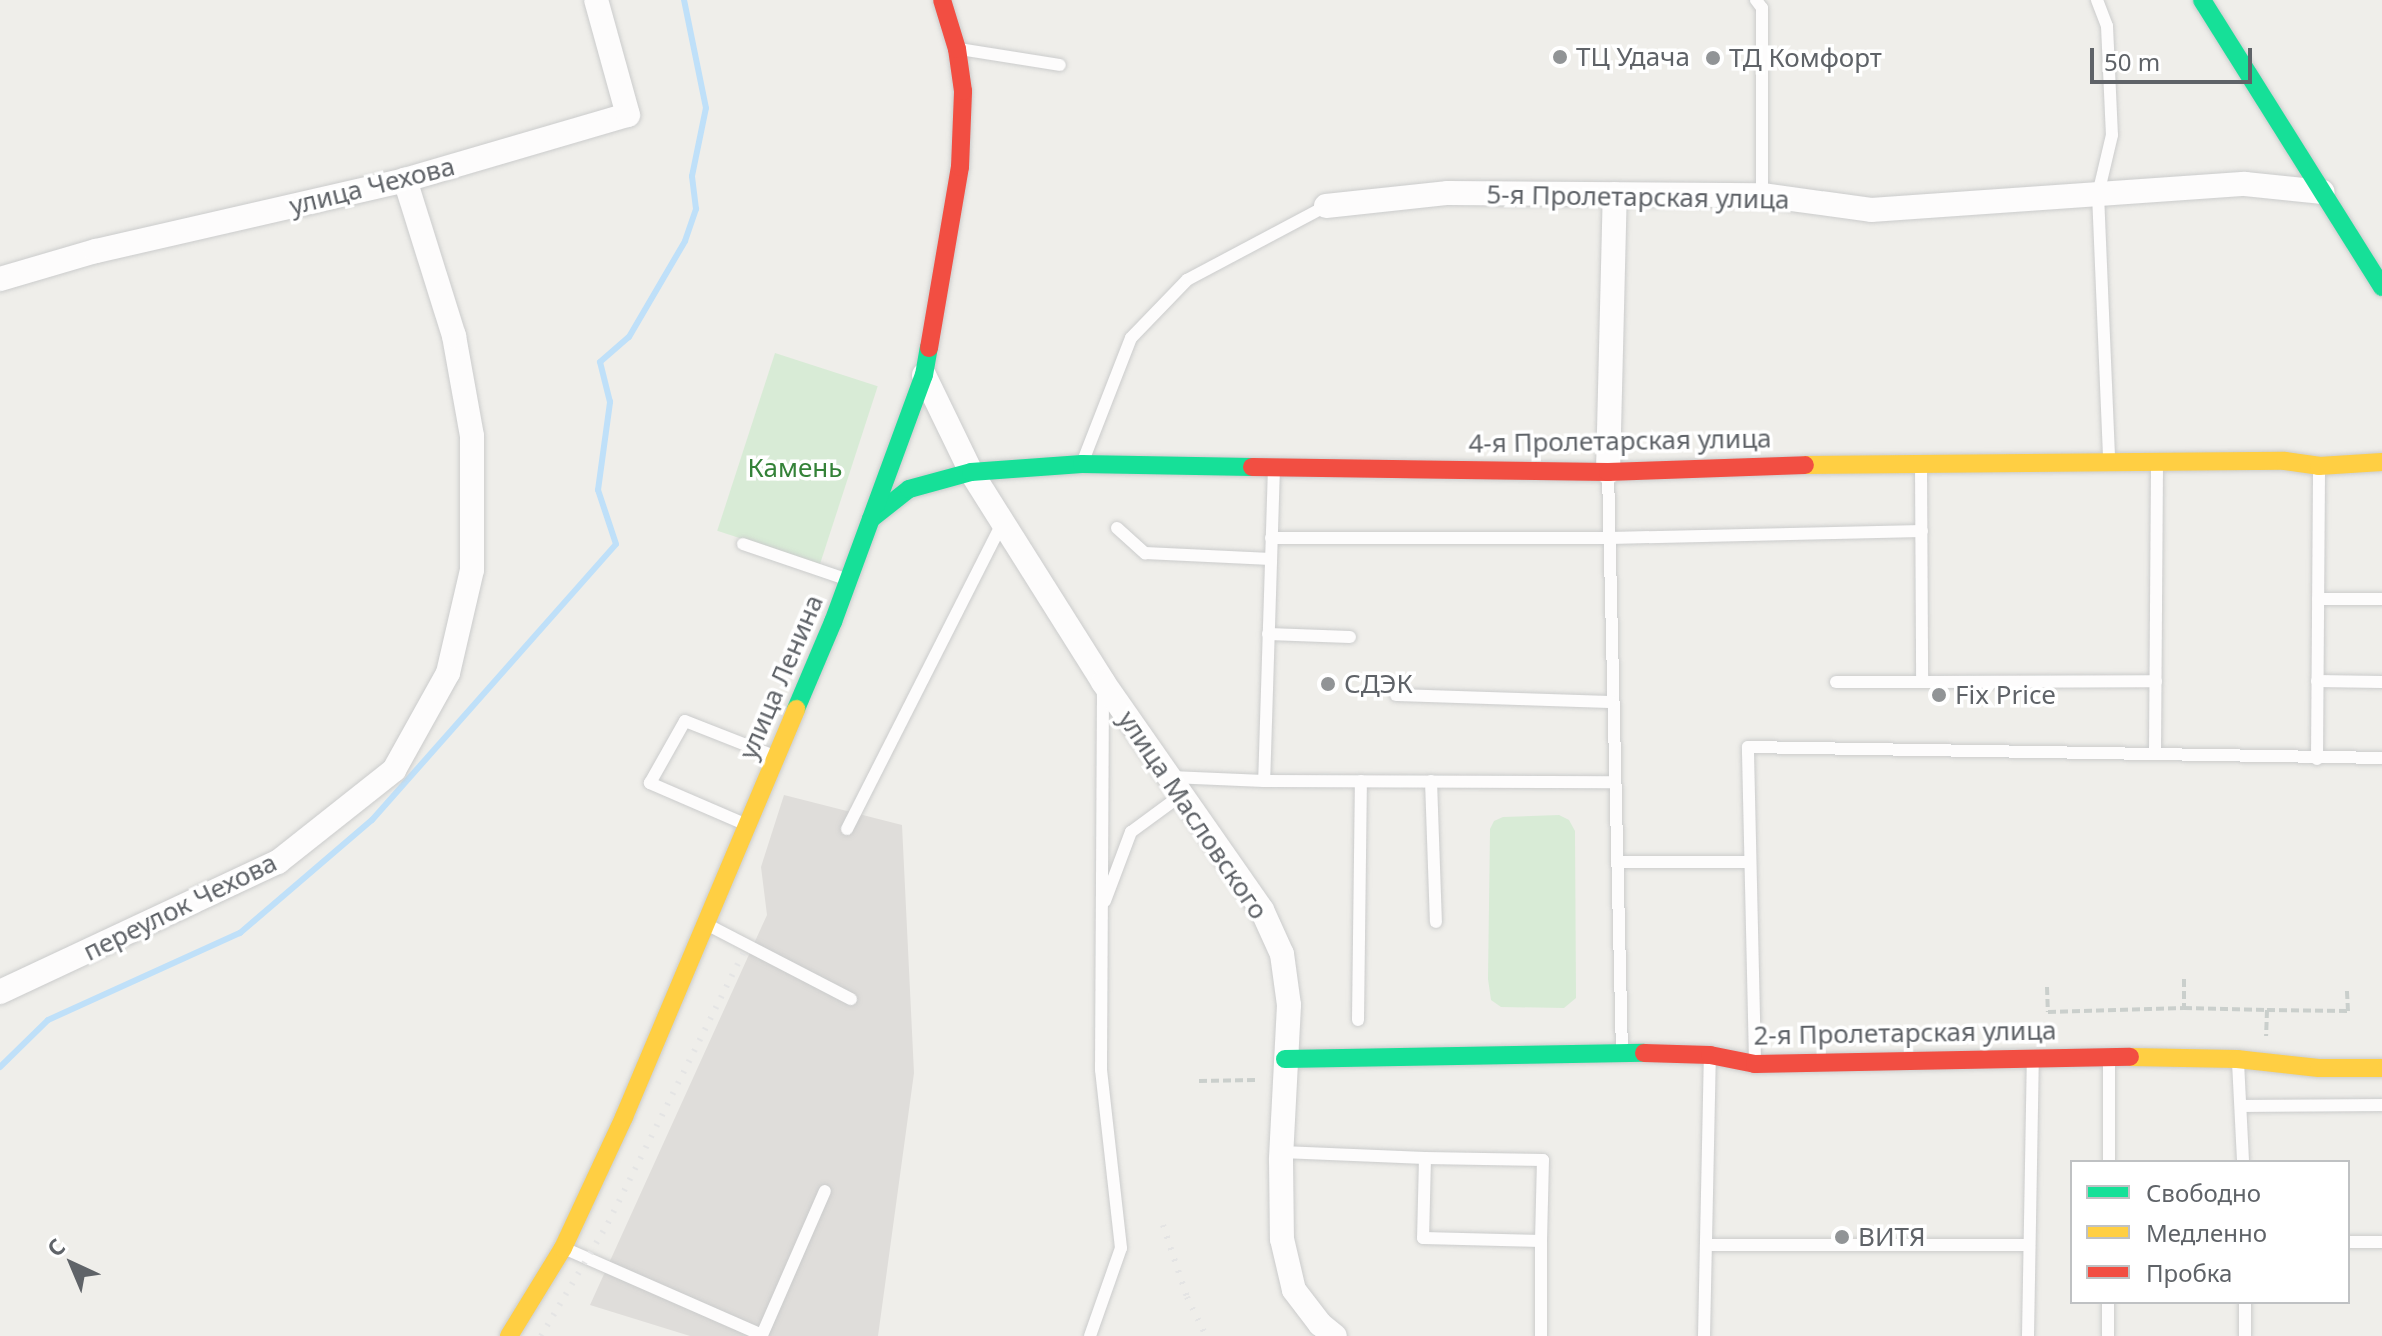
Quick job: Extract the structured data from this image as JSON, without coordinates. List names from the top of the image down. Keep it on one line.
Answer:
{"streets":{"street":["улица Чехова","5-я Пролетарская улица","4-я Пролетарская улица","улица Ленина","улица Масловского","переулок Чехова","2-я Пролетарская улица"]},"crossings":[["улица Чехова","переулок Чехова"],["5-я Пролетарская улица","4-я Пролетарская улица"],["4-я Пролетарская улица","улица Ленина"],["4-я Пролетарская улица","улица Масловского"],["улица Ленина","улица Масловского"],["улица Масловского","2-я Пролетарская улица"]],"parks":["Камень"],"places":["ТЦ Удача","ТД Комфорт","СДЭК","Fix Price","ВИТЯ"],"legend":["Свободно","Медленно","Пробка"],"scale_bar":"50 m","north":"top left"}
